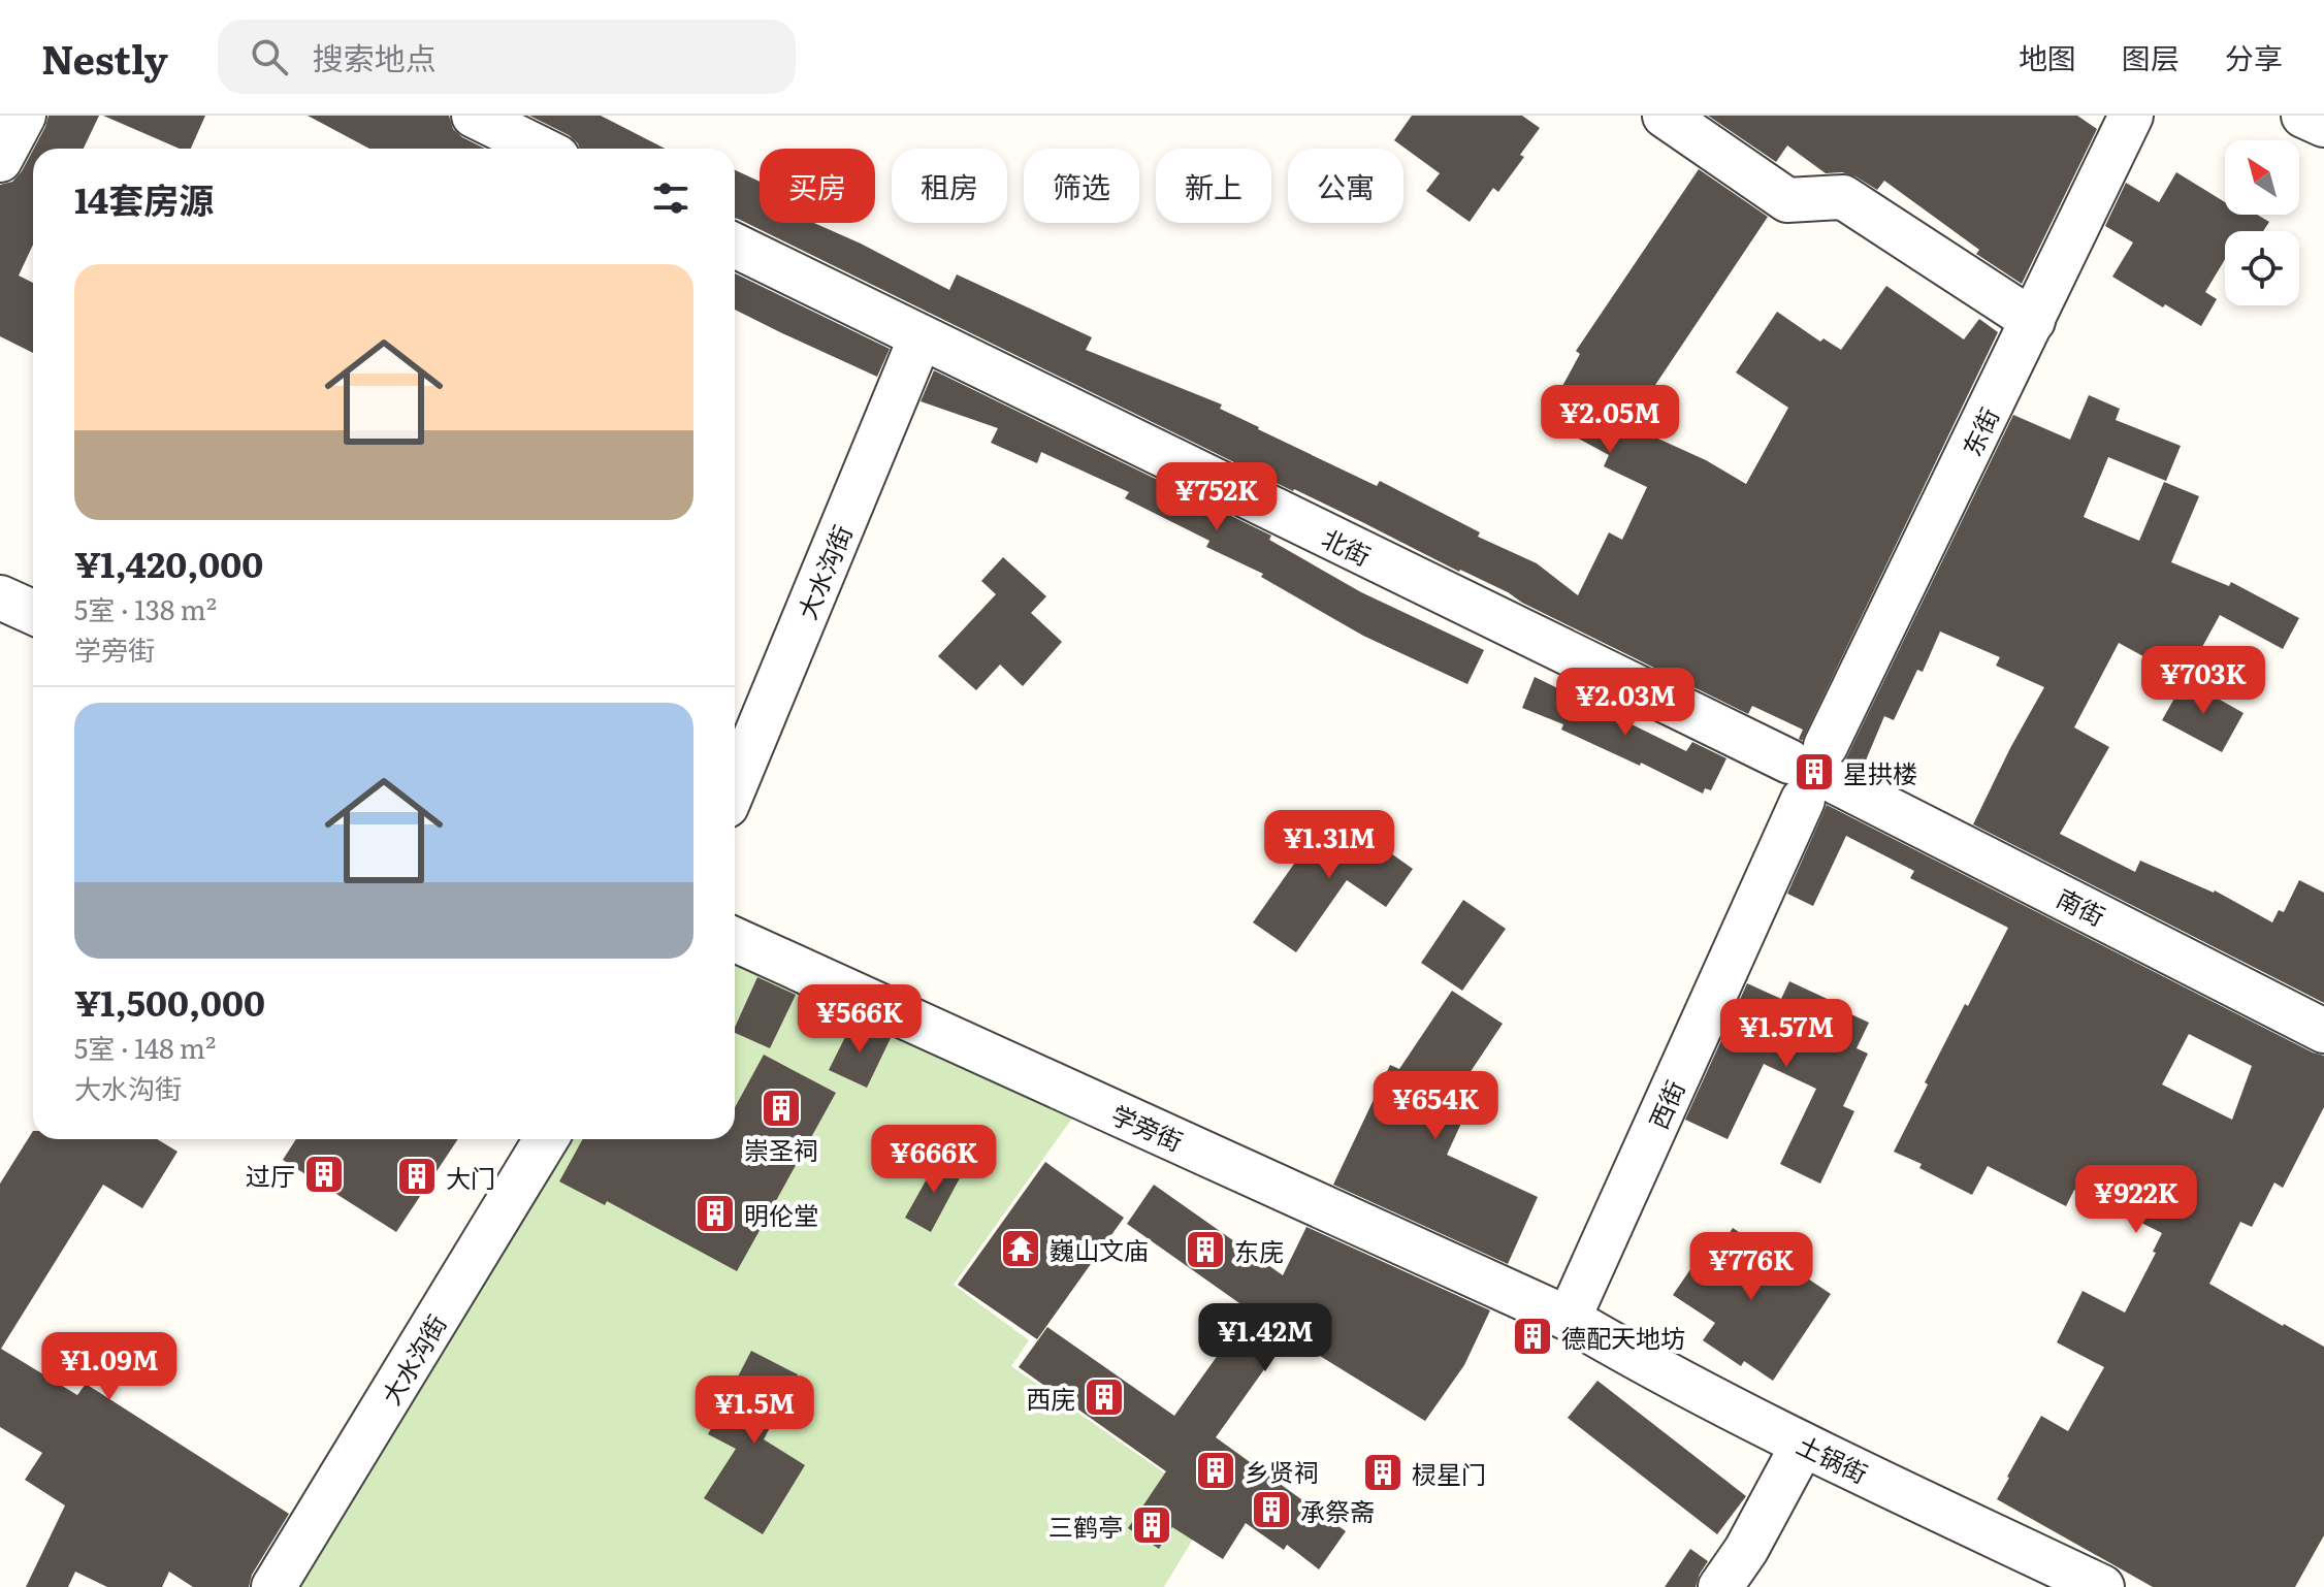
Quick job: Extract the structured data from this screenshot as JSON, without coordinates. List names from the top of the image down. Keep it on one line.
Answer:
{"streets":{"street":["东街","北街","大水沟街","南街","西街","学旁街","土锅街"]},"crossings":[["东街","北街"],["东街","南街"],["东街","西街"],["北街","大水沟街"],["北街","南街"],["北街","西街"],["南街","西街"],["西街","学旁街"],["西街","土锅街"],["学旁街","土锅街"]],"places":{"building":["星拱楼","崇圣祠","过厅","大门","明伦堂","东庑","德配天地坊","西庑","乡贤祠","棂星门","承祭斋","三鹤亭"],"temple":["巍山文庙"]},"north":"top left","page":{"header":"Nestly","search":"搜索地点","nav":["地图","图层","分享"],"chip":["买房","租房","筛选","新上","公寓"],"heading":"14套房源","list":[{"name":"¥1,420,000","note":"5室 · 138 m² · 学旁街"},{"name":"¥1,500,000","note":"5室 · 148 m² · 大水沟街"}],"price":["¥2.05M","¥752K","¥703K","¥2.03M","¥1.31M","¥566K","¥1.57M","¥654K","¥666K","¥922K","¥776K","¥1.42M","¥1.09M","¥1.5M"]}}
